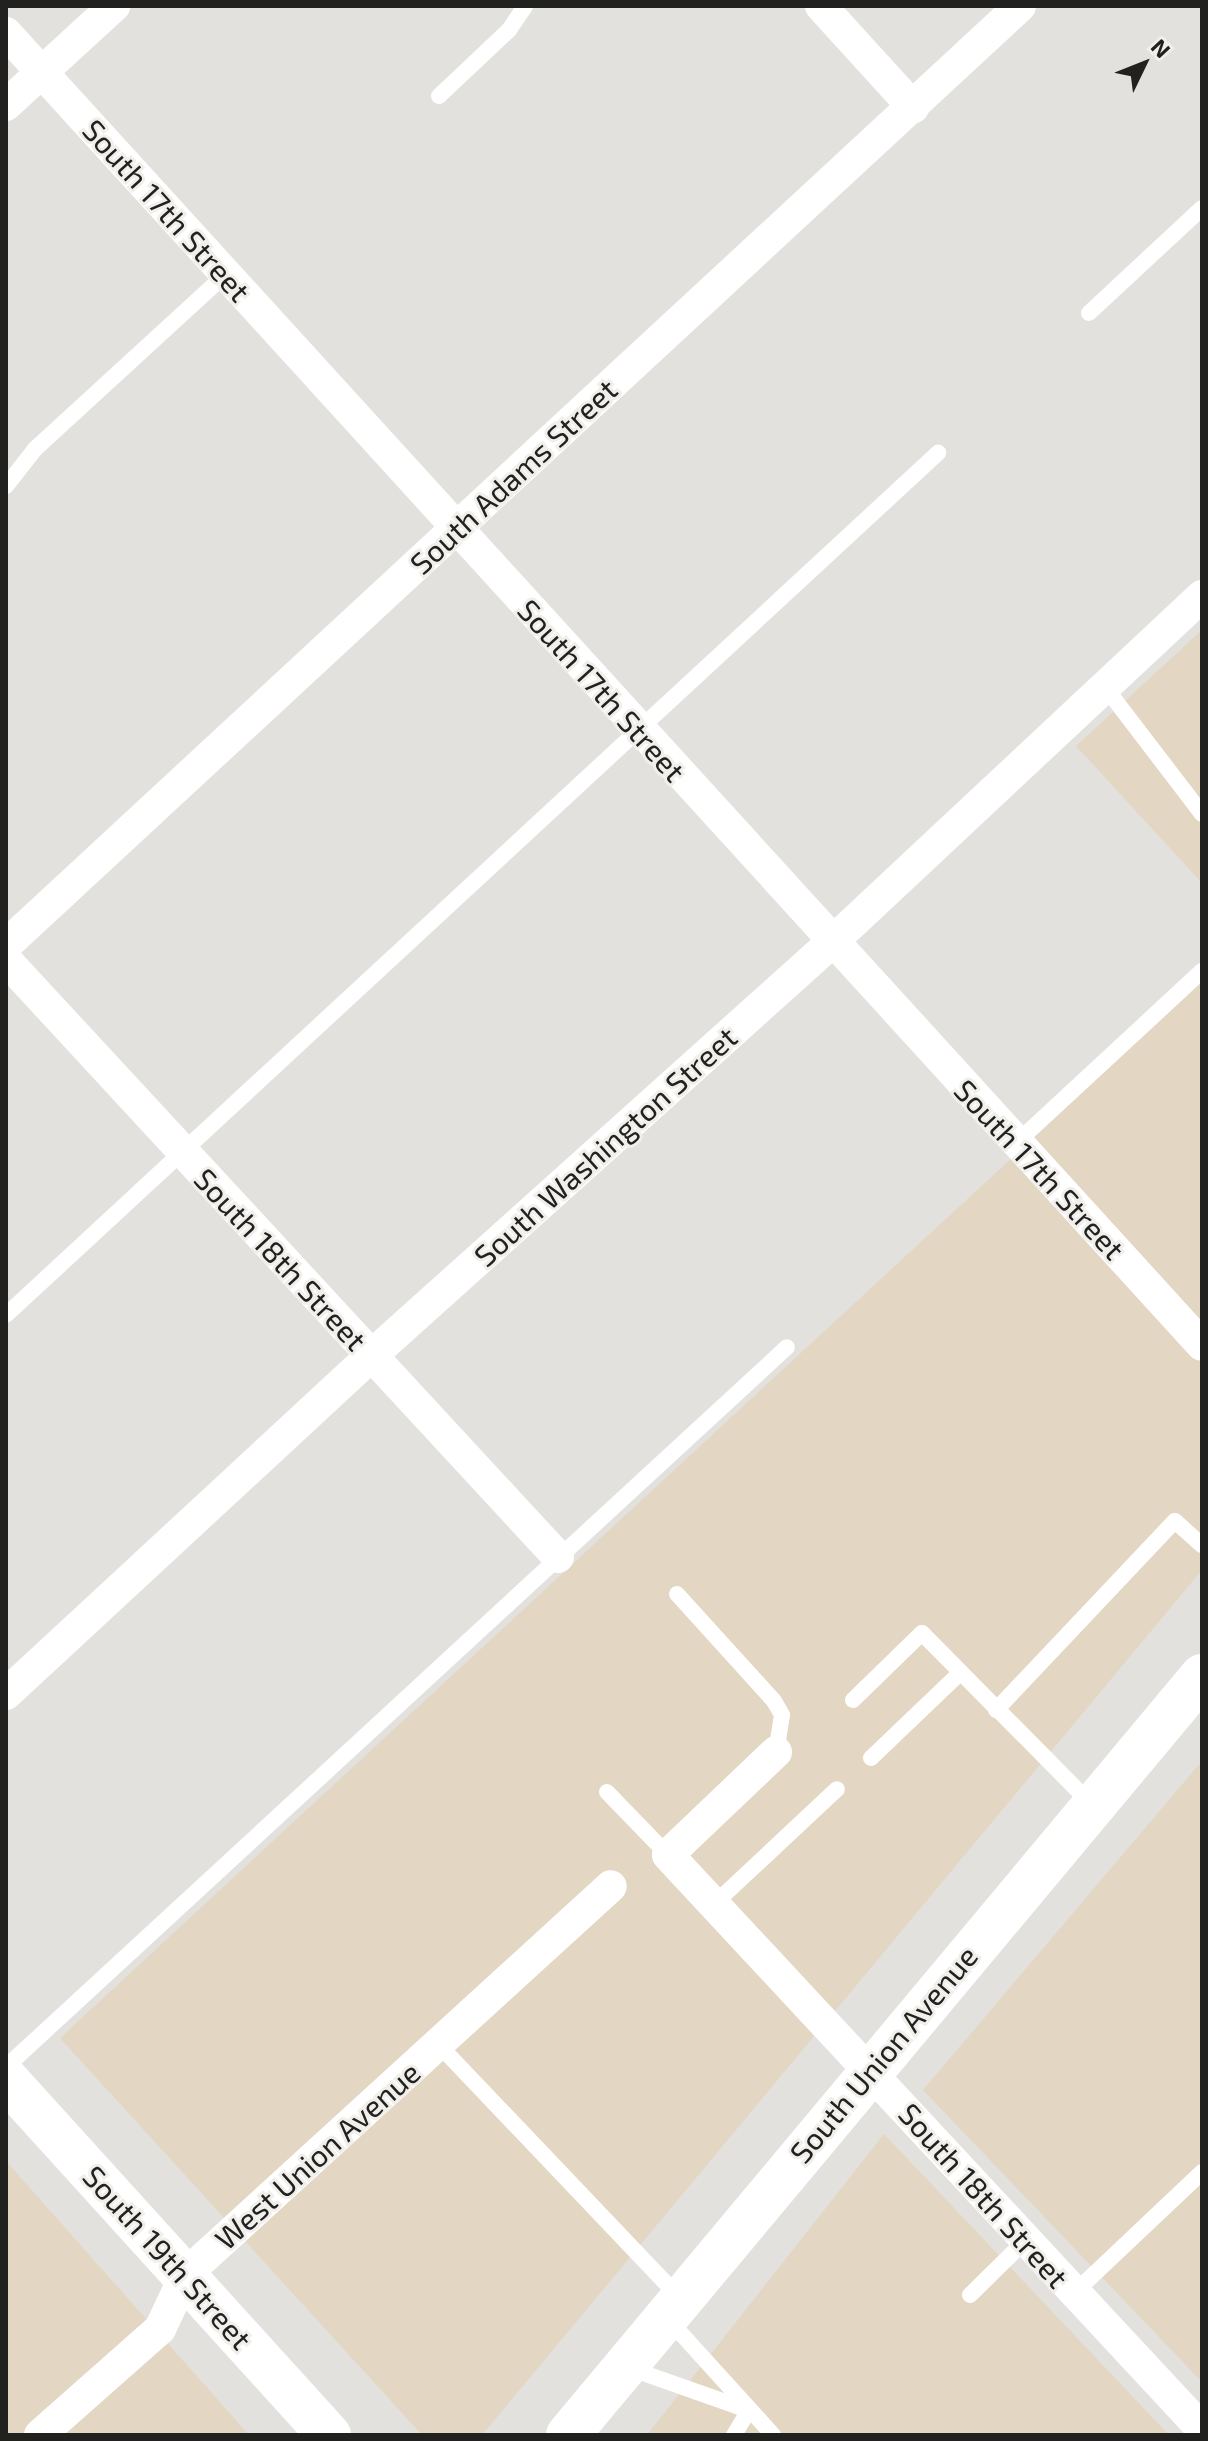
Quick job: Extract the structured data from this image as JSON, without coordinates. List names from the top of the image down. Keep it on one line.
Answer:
{"streets":{"main road":["South Union Avenue","South 19th Street"],"street":["South 17th Street","South Adams Street","South Washington Street","South 18th Street","West Union Avenue"]},"crossings":[["South 17th Street","South Adams Street"],["South 17th Street","South Washington Street"],["South Washington Street","South 18th Street"],["South 18th Street","South Union Avenue"],["West Union Avenue","South 19th Street"]],"north":"top right"}
